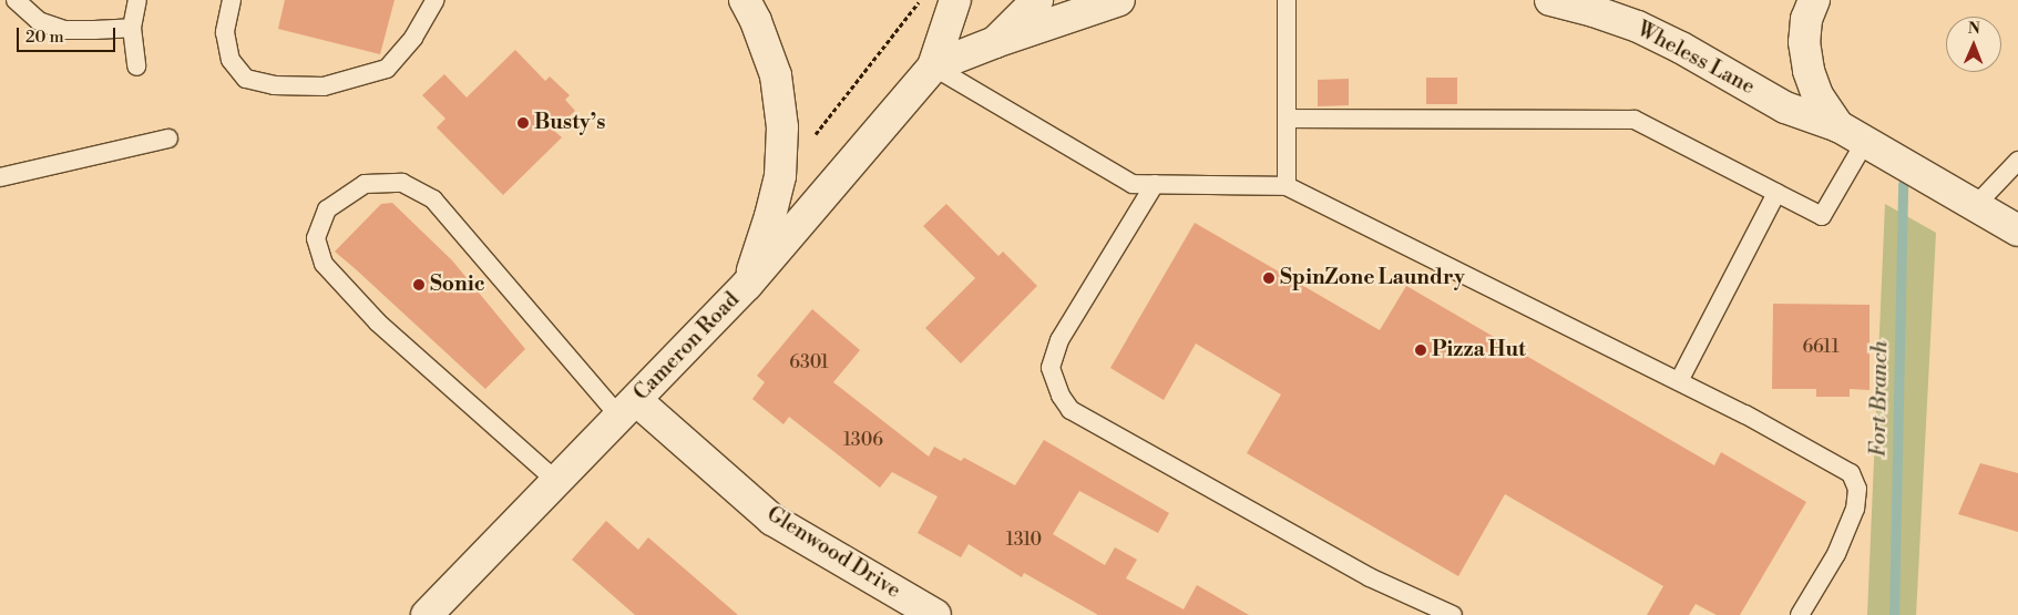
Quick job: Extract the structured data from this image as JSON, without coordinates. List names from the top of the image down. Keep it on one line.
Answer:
{"streets":{"main road":["Wheless Lane","Cameron Road","Glenwood Drive"]},"crossings":[["Cameron Road","Glenwood Drive"]],"water":["Fort Branch"],"places":["Busty’s","SpinZone Laundry","Sonic","Pizza Hut"],"house_numbers":["6611","6301","1306","1310"],"scale_bar":"20 m","north":"top"}
